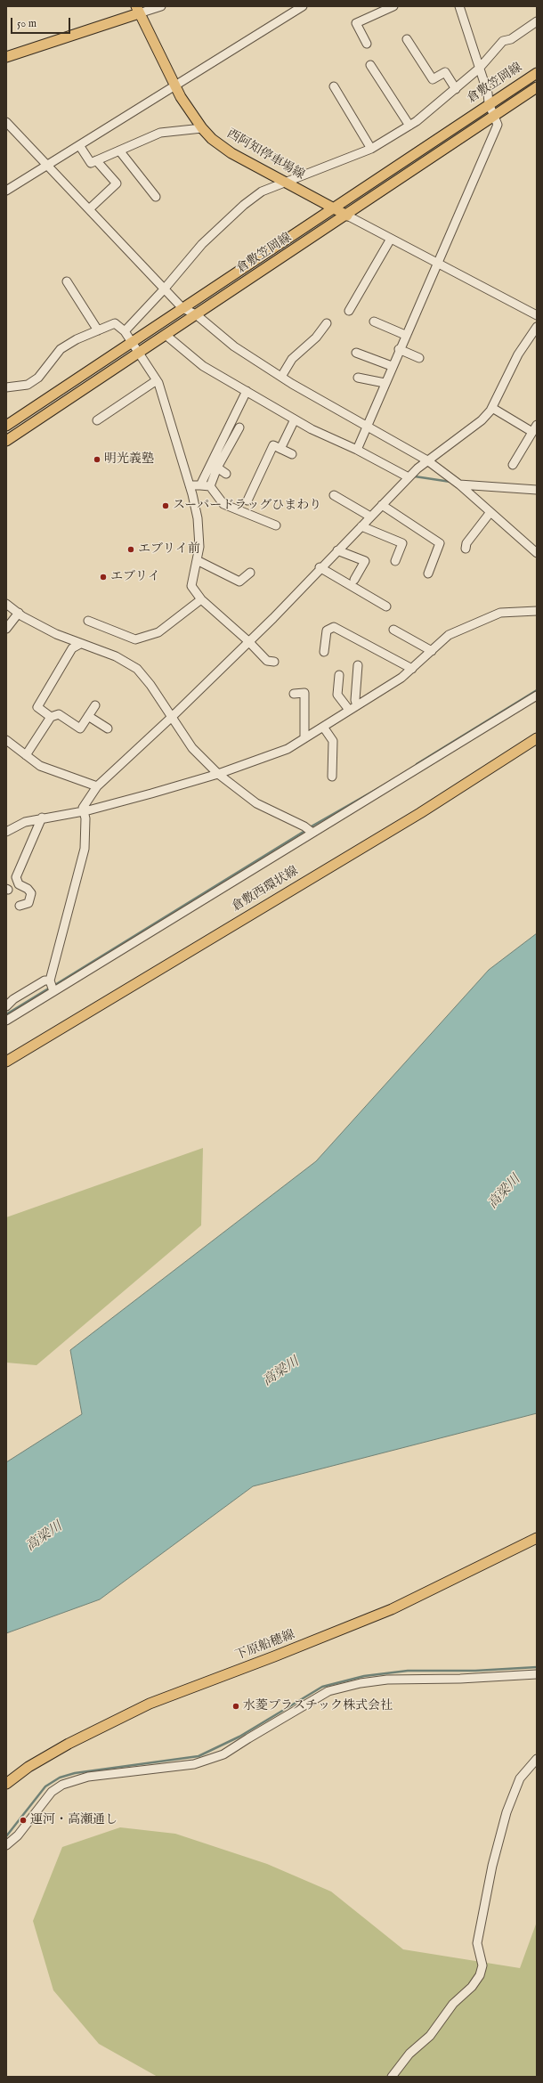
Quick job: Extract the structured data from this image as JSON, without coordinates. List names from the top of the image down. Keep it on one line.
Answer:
{"streets":{"main road":["倉敷笠岡線","西阿知停車場線","倉敷西環状線","下原船穂線"]},"crossings":[["倉敷笠岡線","西阿知停車場線"]],"water":["高梁川"],"places":["明光義塾","スーパードラッグひまわり","エブリイ前","エブリイ","水菱プラスチック株式会社","運河・高瀬通し"],"scale_bar":"50 m"}
